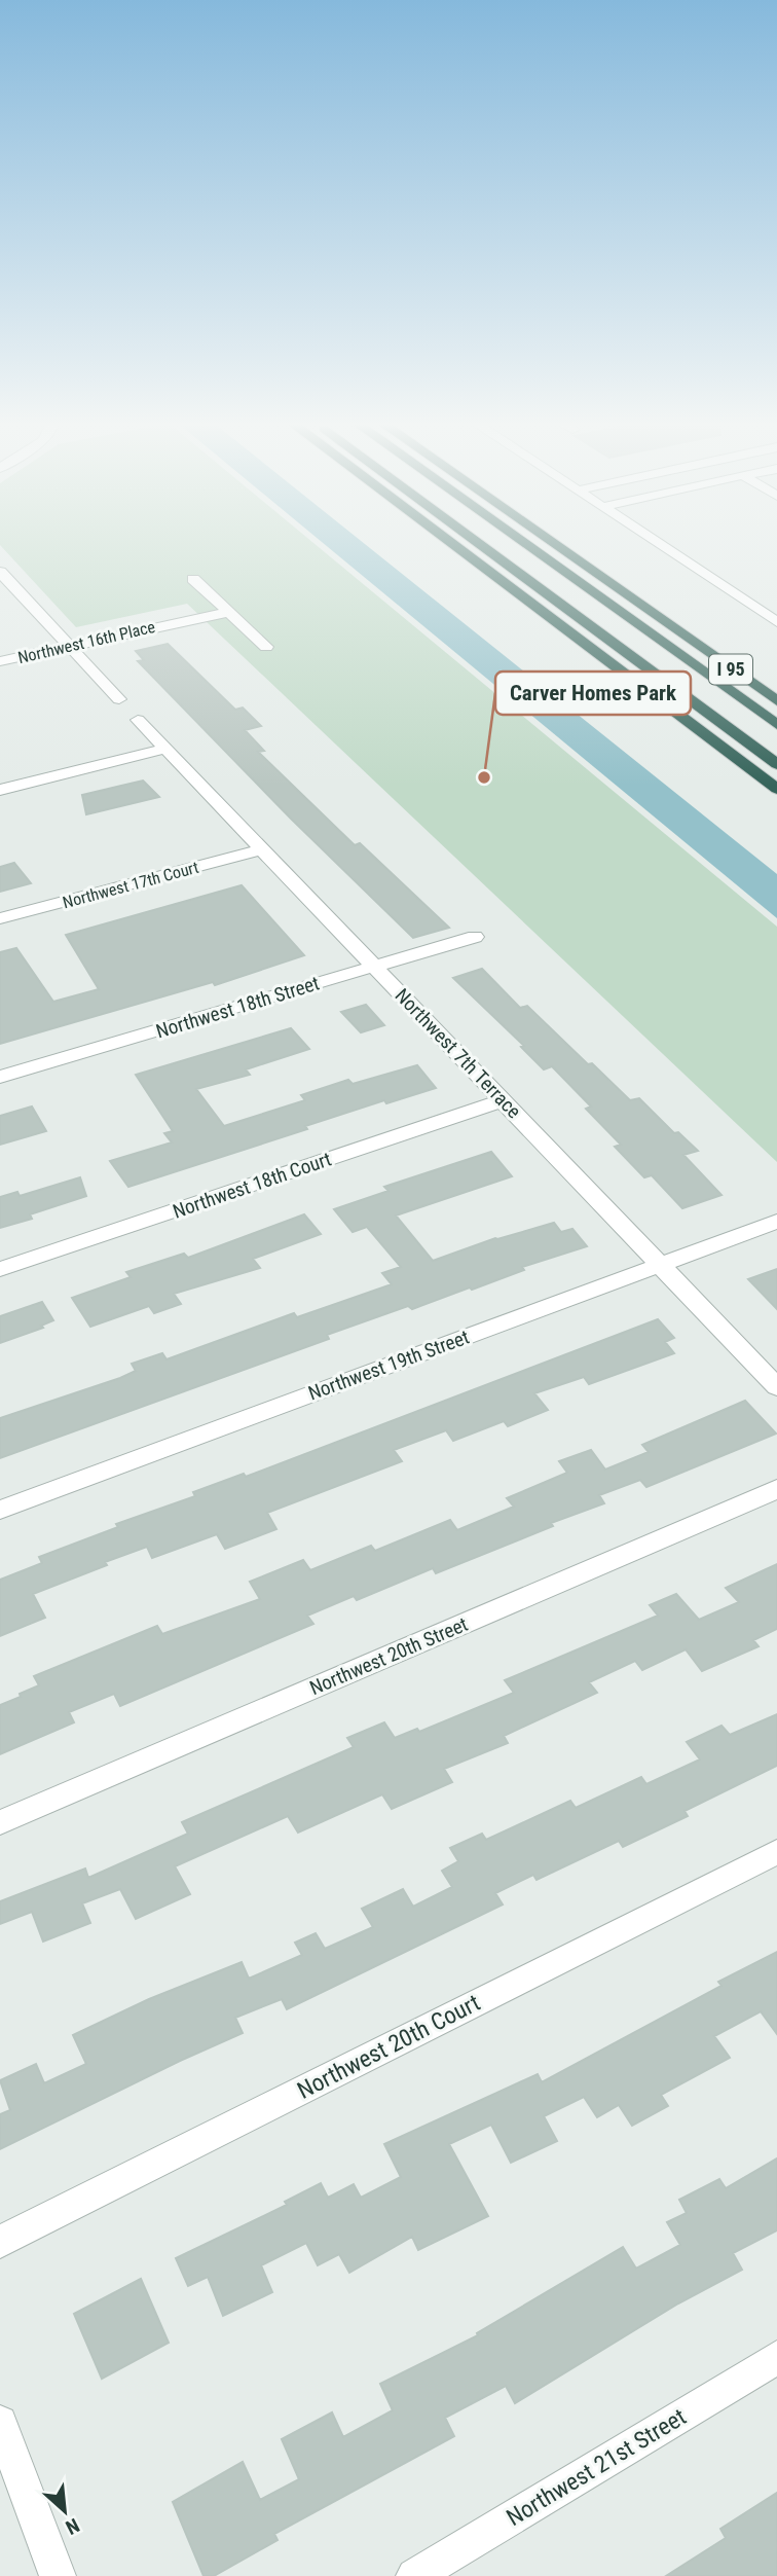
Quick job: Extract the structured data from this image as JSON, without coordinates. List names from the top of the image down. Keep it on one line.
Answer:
{"streets":{"highway":["I 95"],"street":["Northwest 16th Place","Northwest 17th Court","Northwest 18th Street","Northwest 7th Terrace","Northwest 18th Court","Northwest 19th Street","Northwest 20th Street","Northwest 20th Court","Northwest 21st Street"]},"crossings":[["Northwest 17th Court","Northwest 7th Terrace"],["Northwest 18th Street","Northwest 7th Terrace"],["Northwest 7th Terrace","Northwest 18th Court"],["Northwest 7th Terrace","Northwest 19th Street"]],"places":["Carver Homes Park"],"north":"bottom right"}
